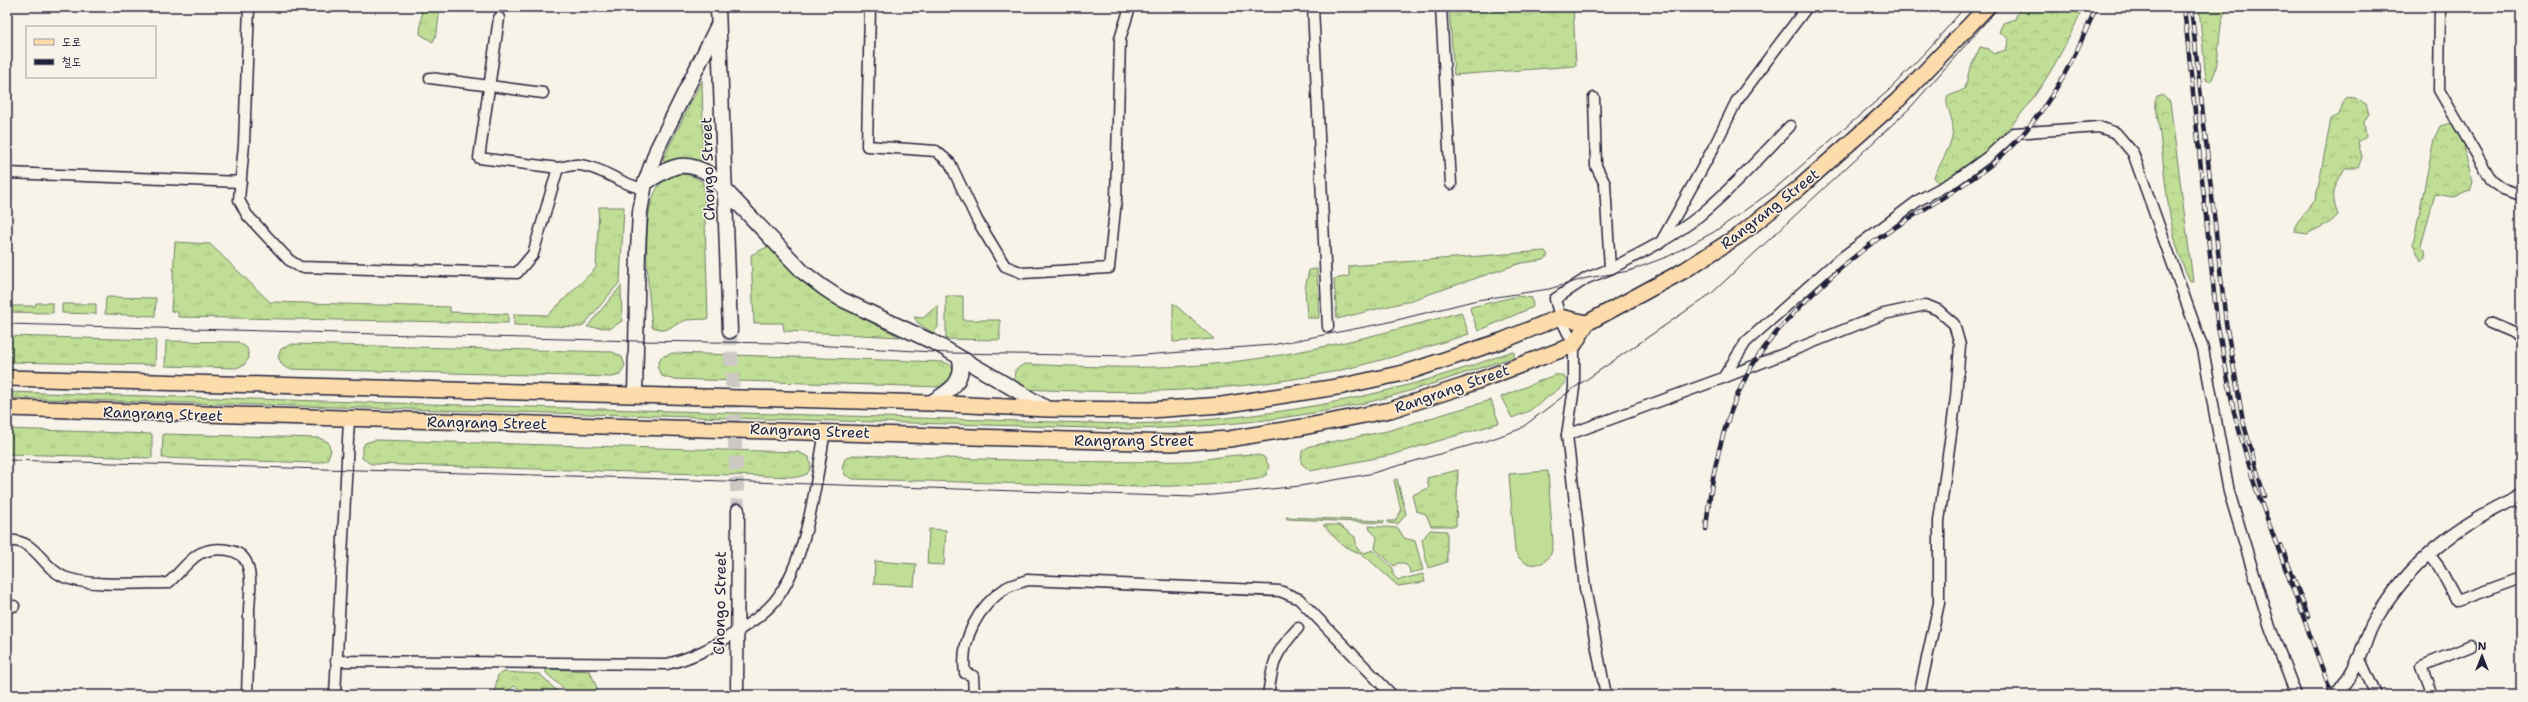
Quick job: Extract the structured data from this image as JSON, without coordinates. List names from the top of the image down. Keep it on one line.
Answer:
{"streets":{"main road":["Chongo Street","Rangrang Street"]},"legend":["도로","철도"],"north":"top"}
